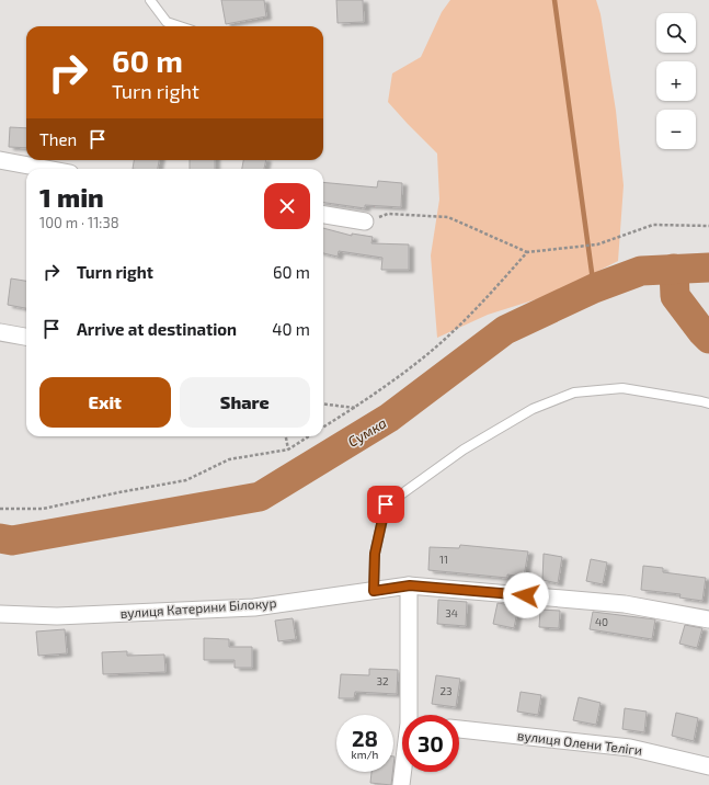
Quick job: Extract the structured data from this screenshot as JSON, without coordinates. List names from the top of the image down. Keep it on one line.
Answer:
{"streets":{"street":["вулиця Катерини Білокур","вулиця Олени Теліги"]},"water":["Сумка"],"house_numbers":["11","34","40","32","23"],"page":{"map_buttons":["+","−"],"turn":["60 m","Turn right"],"then":"Then","heading":["1 min","100 m · 11:38"],"list":[{"name":"Turn right","value":"60 m"},{"name":"Arrive at destination","value":"40 m"}],"buttons":["Exit","Share"],"speed":"28 km/h","limit":"30"}}
